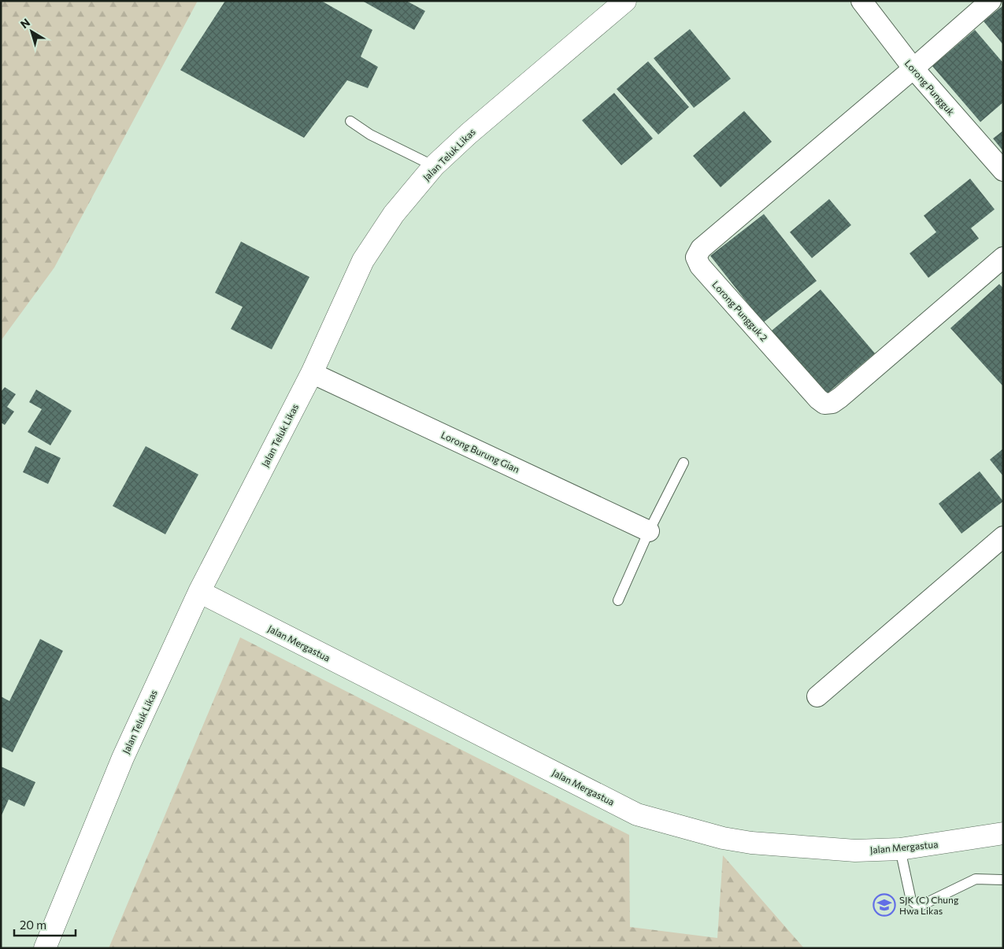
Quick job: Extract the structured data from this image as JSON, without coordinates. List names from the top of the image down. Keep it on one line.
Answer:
{"streets":{"street":["Lorong Pungguk","Jalan Teluk Likas","Lorong Pungguk 2","Lorong Burung Gian","Jalan Mergastua"]},"crossings":[["Lorong Pungguk","Lorong Pungguk 2"],["Jalan Teluk Likas","Lorong Burung Gian"],["Jalan Teluk Likas","Jalan Mergastua"]],"places":{"school or university":["SJK (C) Chung Hwa Likas"]},"scale_bar":"20 m","north":"top left"}
